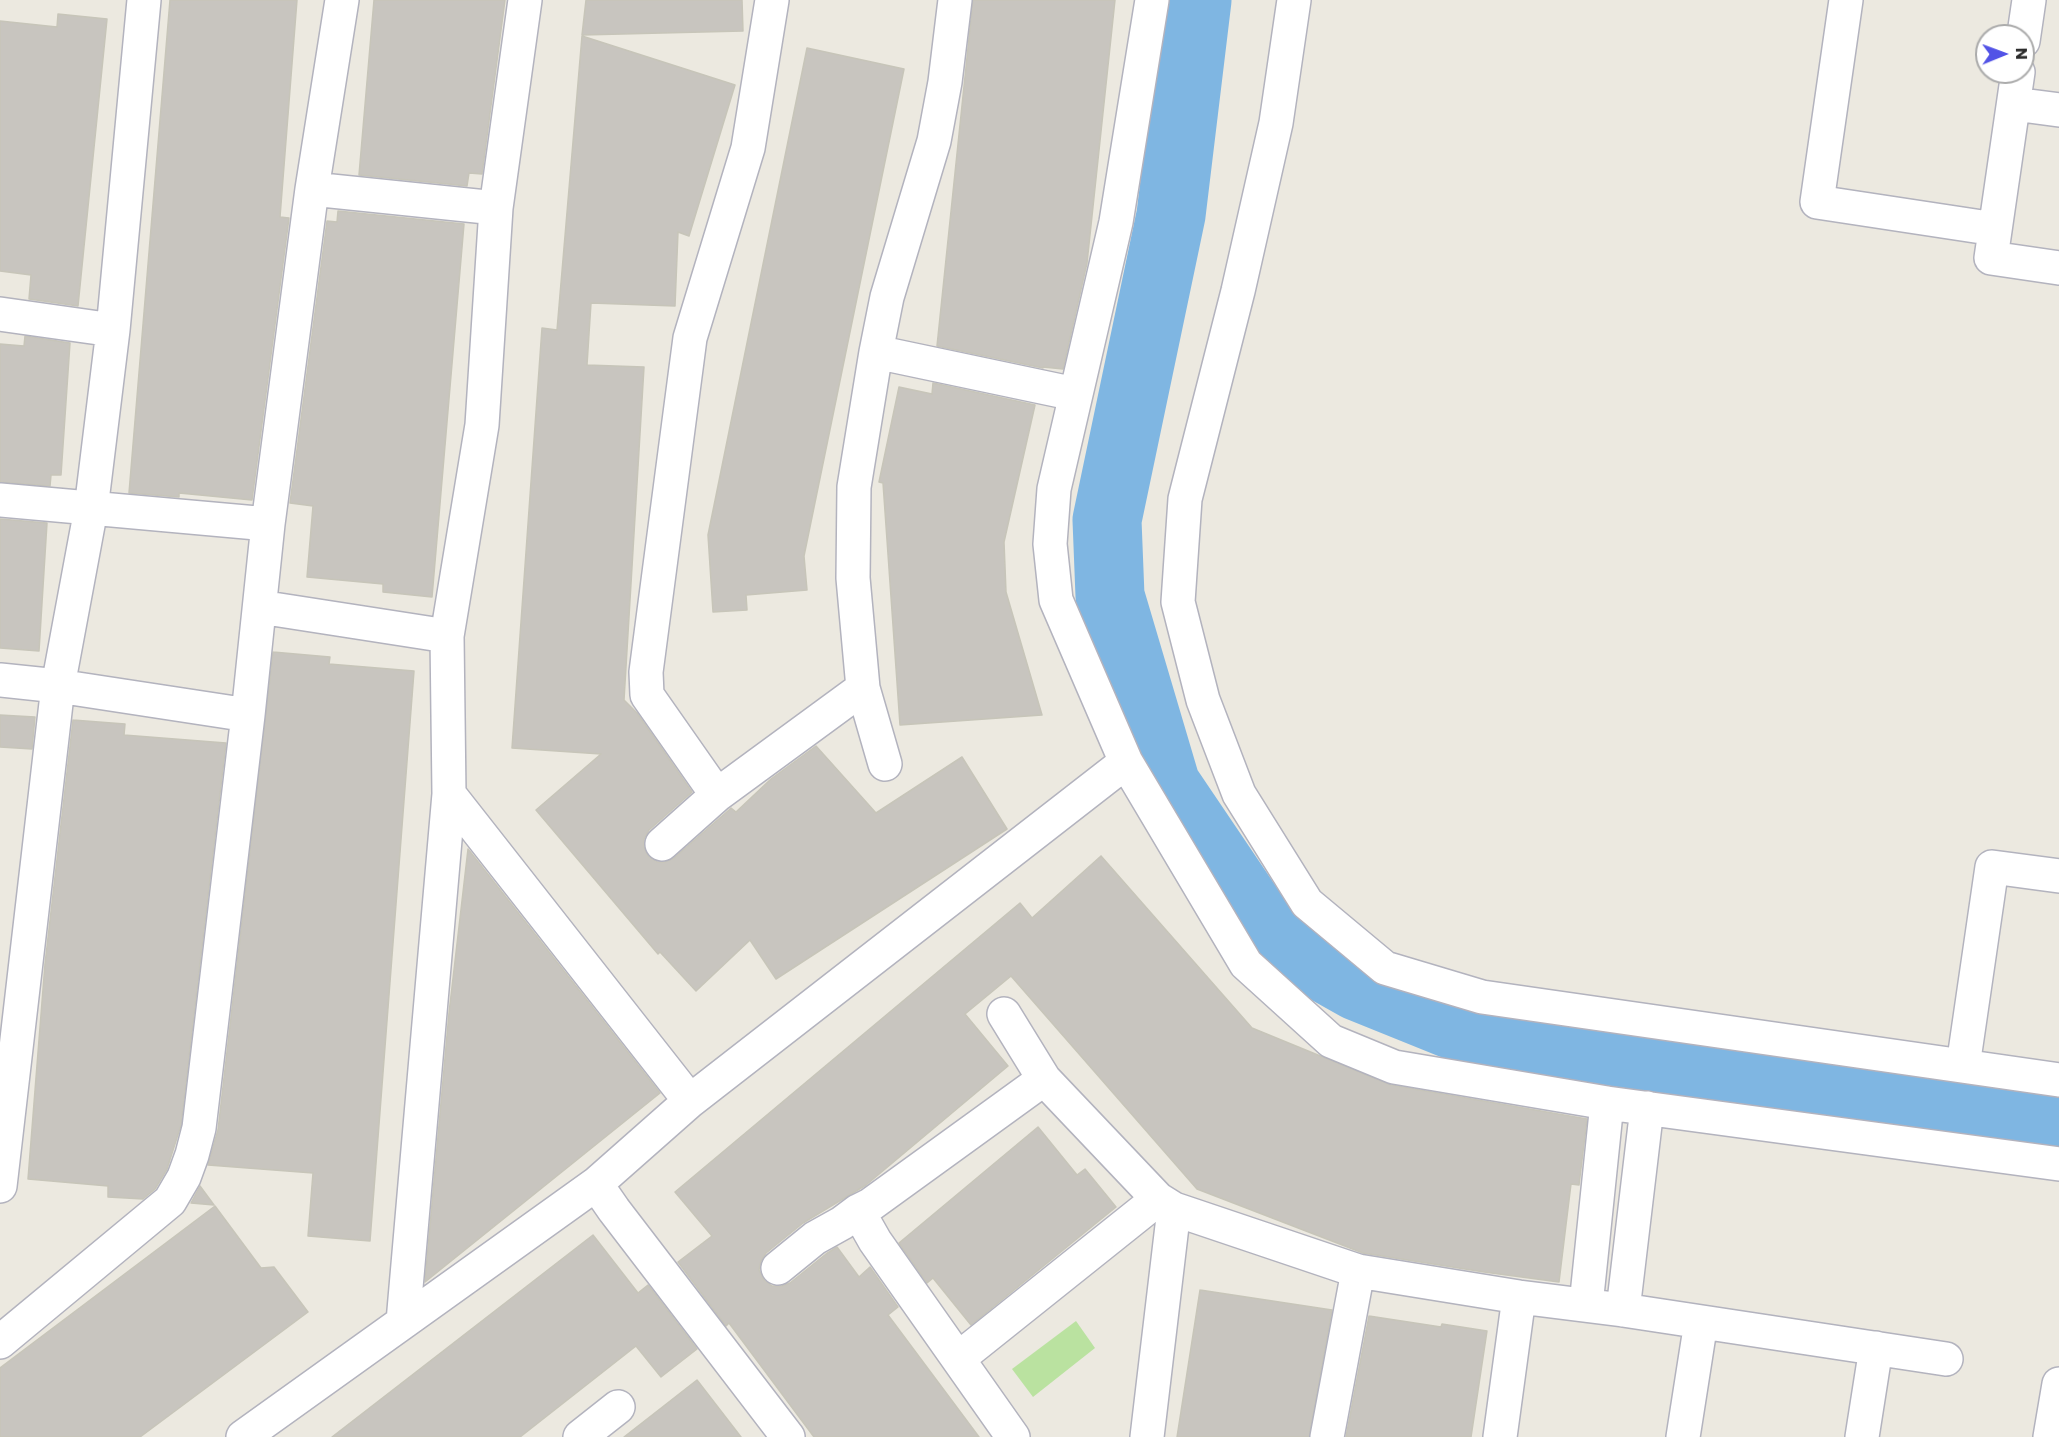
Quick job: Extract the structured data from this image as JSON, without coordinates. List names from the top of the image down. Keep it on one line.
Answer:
{"north":"right"}
